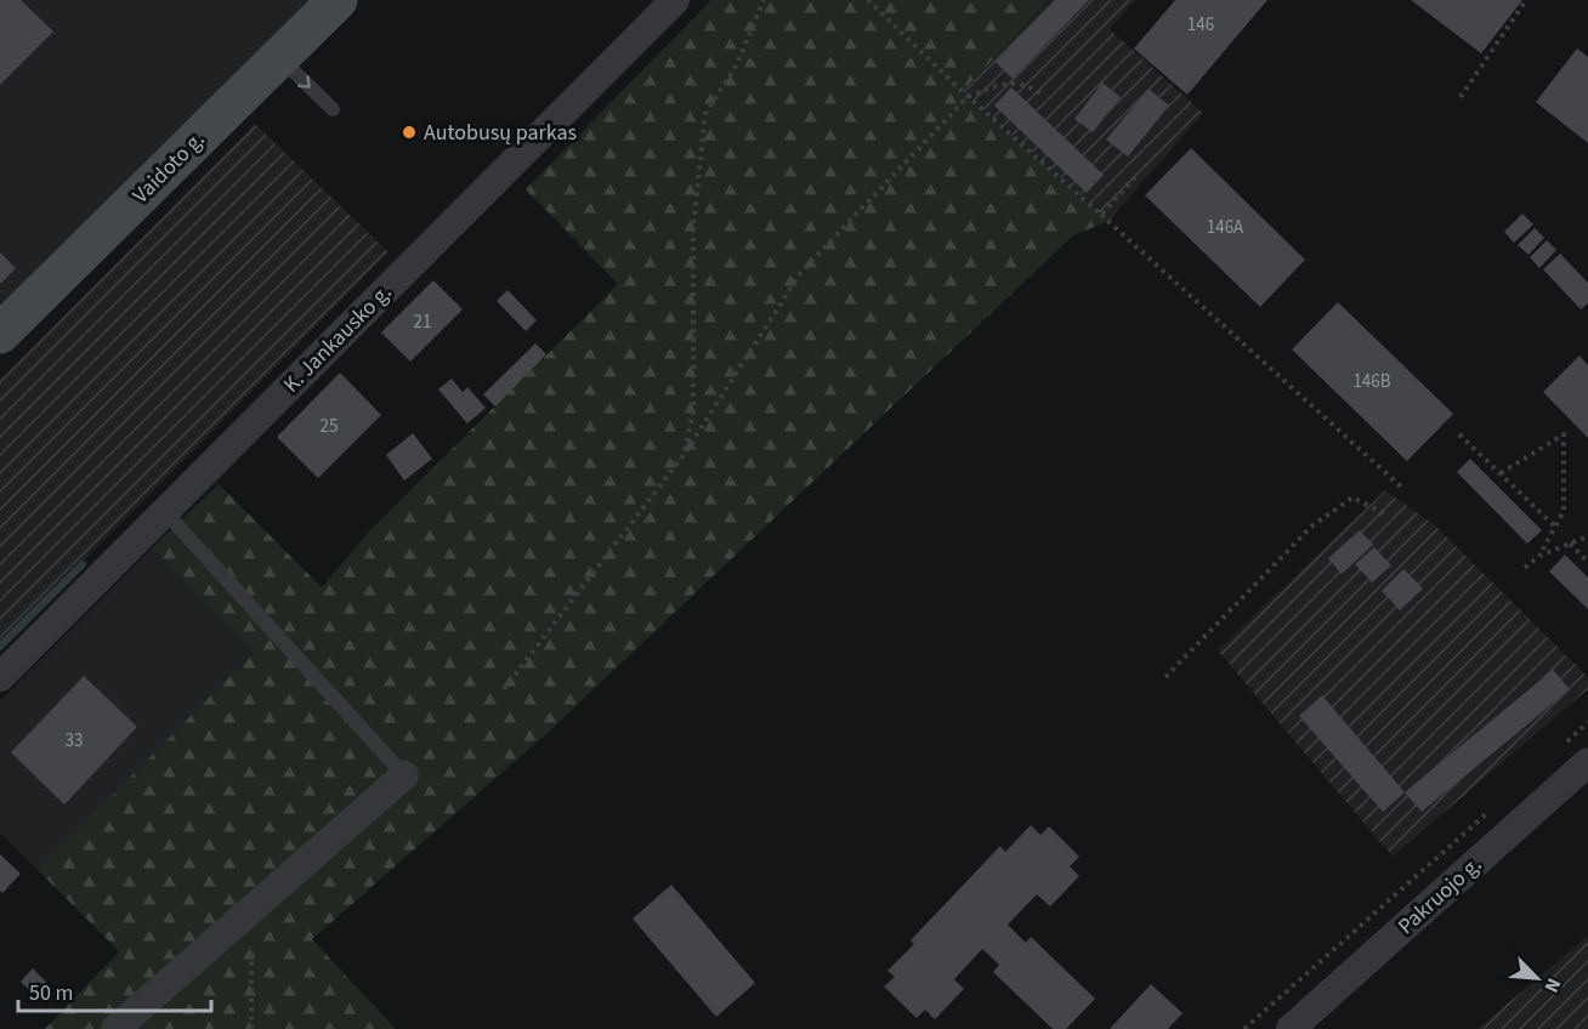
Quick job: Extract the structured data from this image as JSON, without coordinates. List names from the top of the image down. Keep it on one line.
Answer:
{"streets":{"main road":["Vaidoto g."],"street":["K. Jankausko g.","Pakruojo g."]},"places":["Autobusų parkas"],"house_numbers":["146","146A","21","146B","25","33"],"scale_bar":"50 m","north":"bottom right"}
